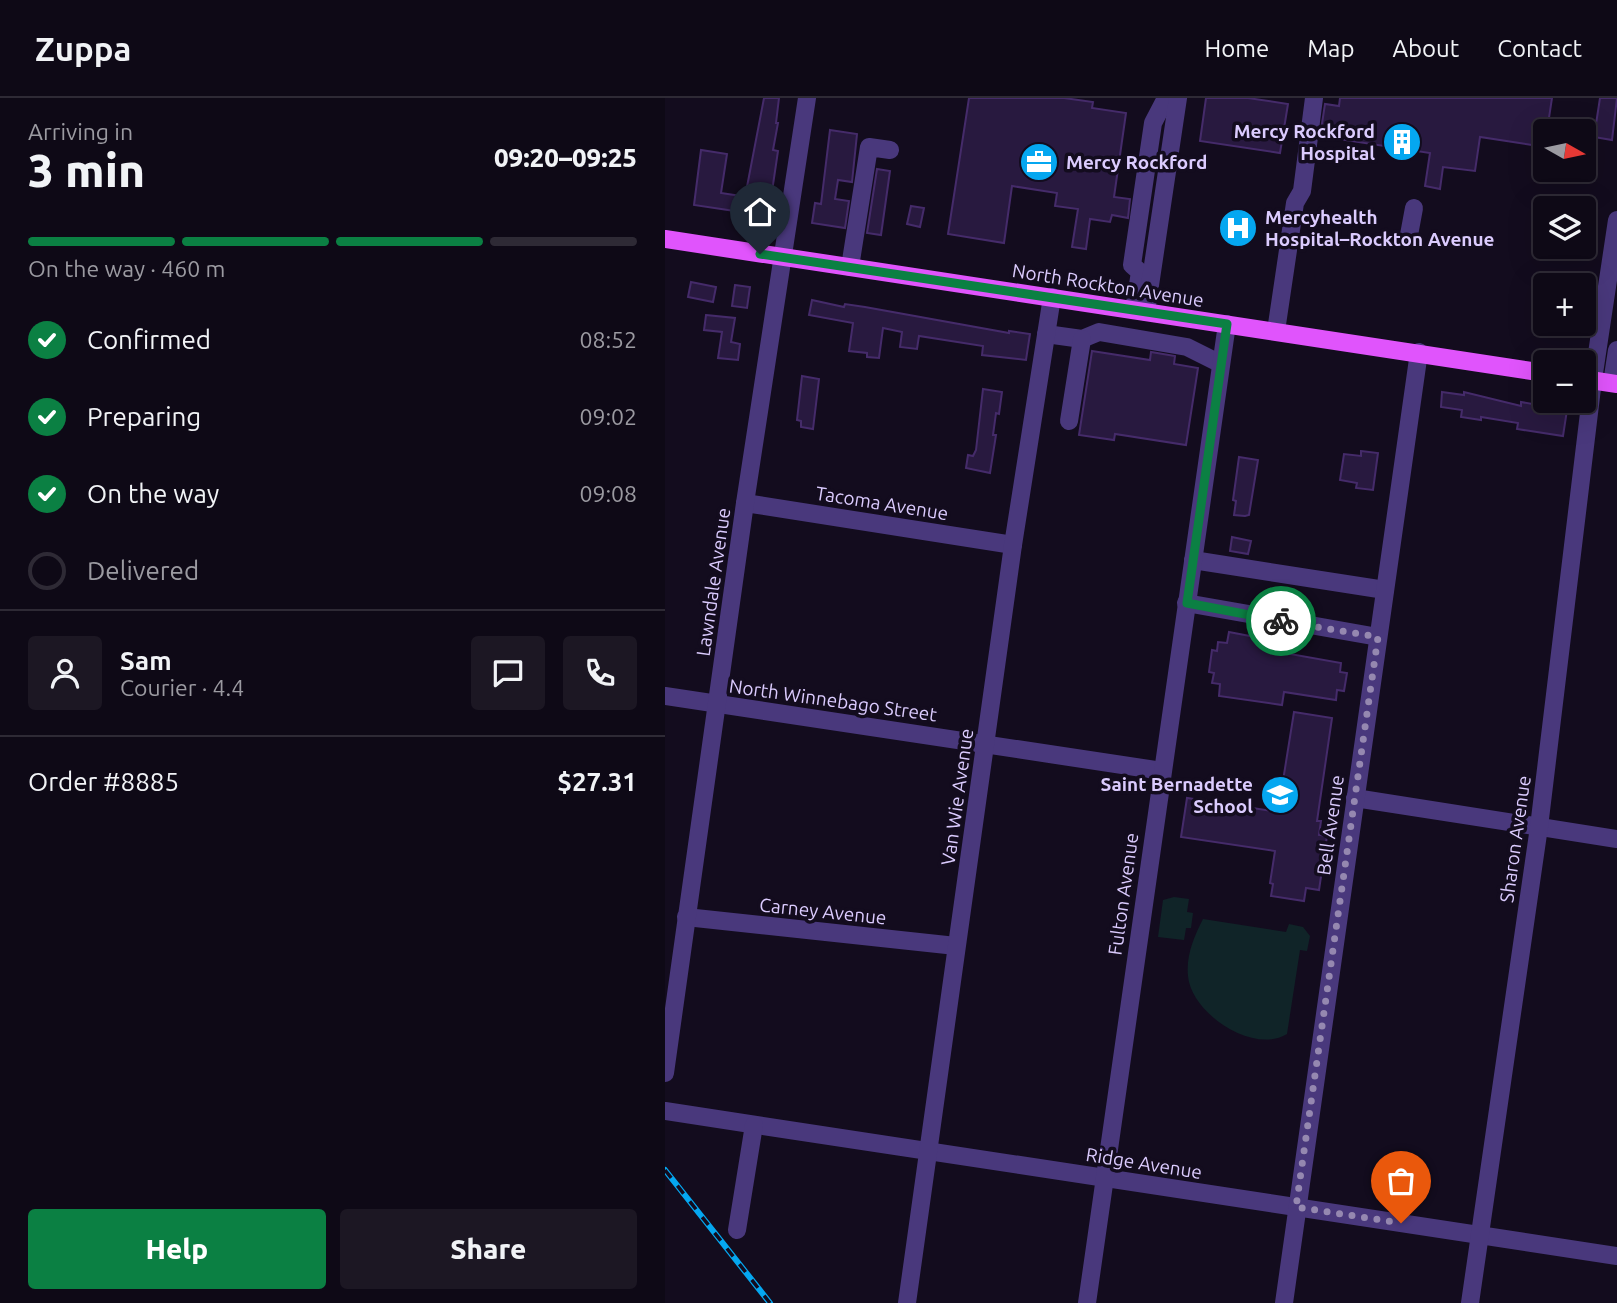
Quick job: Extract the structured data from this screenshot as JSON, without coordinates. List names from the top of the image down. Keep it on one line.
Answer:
{"streets":{"main road":["North Rockton Avenue"],"street":["Tacoma Avenue","Lawndale Avenue","North Winnebago Street","Van Wie Avenue","Bell Avenue","Sharon Avenue","Fulton Avenue","Carney Avenue","Ridge Avenue"]},"crossings":[["North Rockton Avenue","Lawndale Avenue"],["North Rockton Avenue","Van Wie Avenue"],["North Rockton Avenue","Bell Avenue"],["North Rockton Avenue","Fulton Avenue"],["Tacoma Avenue","Lawndale Avenue"],["Tacoma Avenue","Van Wie Avenue"],["Lawndale Avenue","North Winnebago Street"],["Lawndale Avenue","Carney Avenue"],["North Winnebago Street","Van Wie Avenue"],["North Winnebago Street","Fulton Avenue"],["Van Wie Avenue","Carney Avenue"],["Van Wie Avenue","Ridge Avenue"],["Bell Avenue","Ridge Avenue"],["Sharon Avenue","Ridge Avenue"],["Fulton Avenue","Ridge Avenue"]],"places":{"building":["Mercy Rockford Hospital"],"office":["Mercy Rockford"],"hospital":["Mercyhealth Hospital–Rockton Avenue"],"school or university":["Saint Bernadette School"]},"north":"right","page":{"header":"Zuppa","nav":["Home","Map","About","Contact"],"heading":["3 min","Arriving in","09:20–09:25"],"panel":["Sam","Courier · 4.4","Order #8885","$27.31"],"map_buttons":["+","−"],"bar":"On the way · 460 m","list":[["Confirmed","08:52"],["Preparing","09:02"],["On the way","09:08"],"Delivered"],"buttons":["Help","Share"]}}
